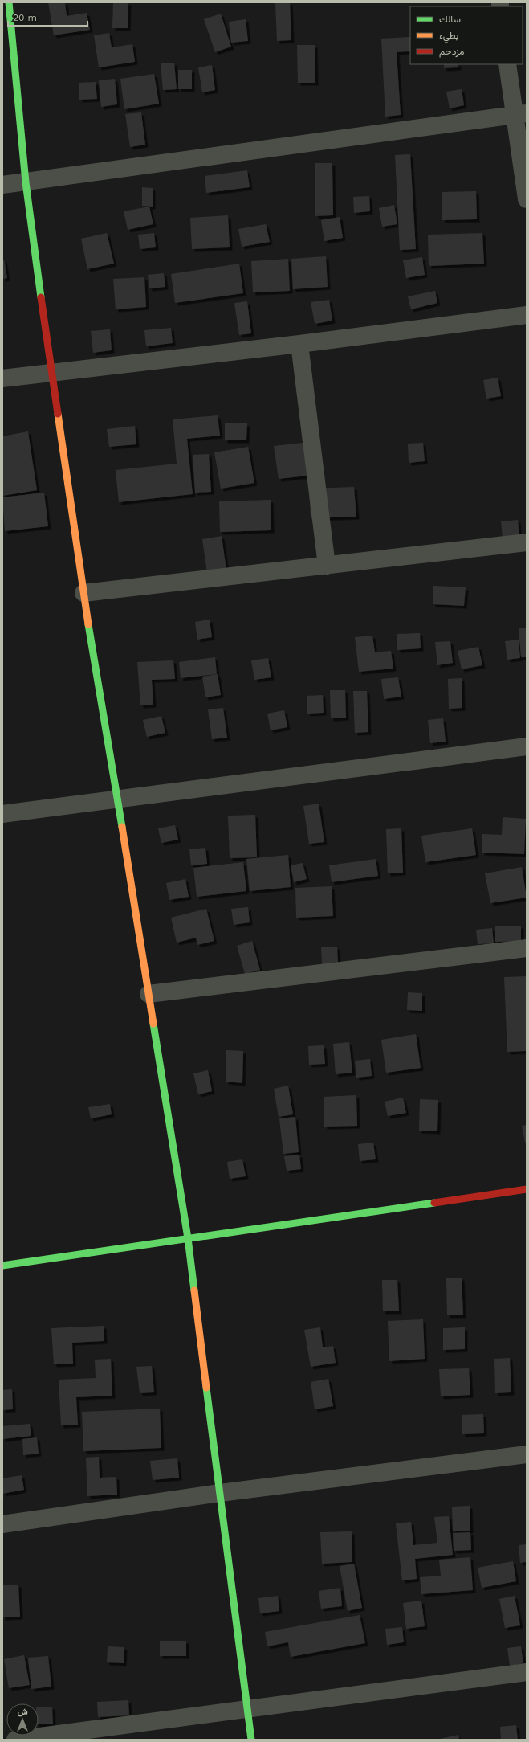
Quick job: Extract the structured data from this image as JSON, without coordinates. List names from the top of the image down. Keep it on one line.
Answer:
{"legend":["سالك","بطيء","مزدحم"],"scale_bar":"20 m","north":"top"}
